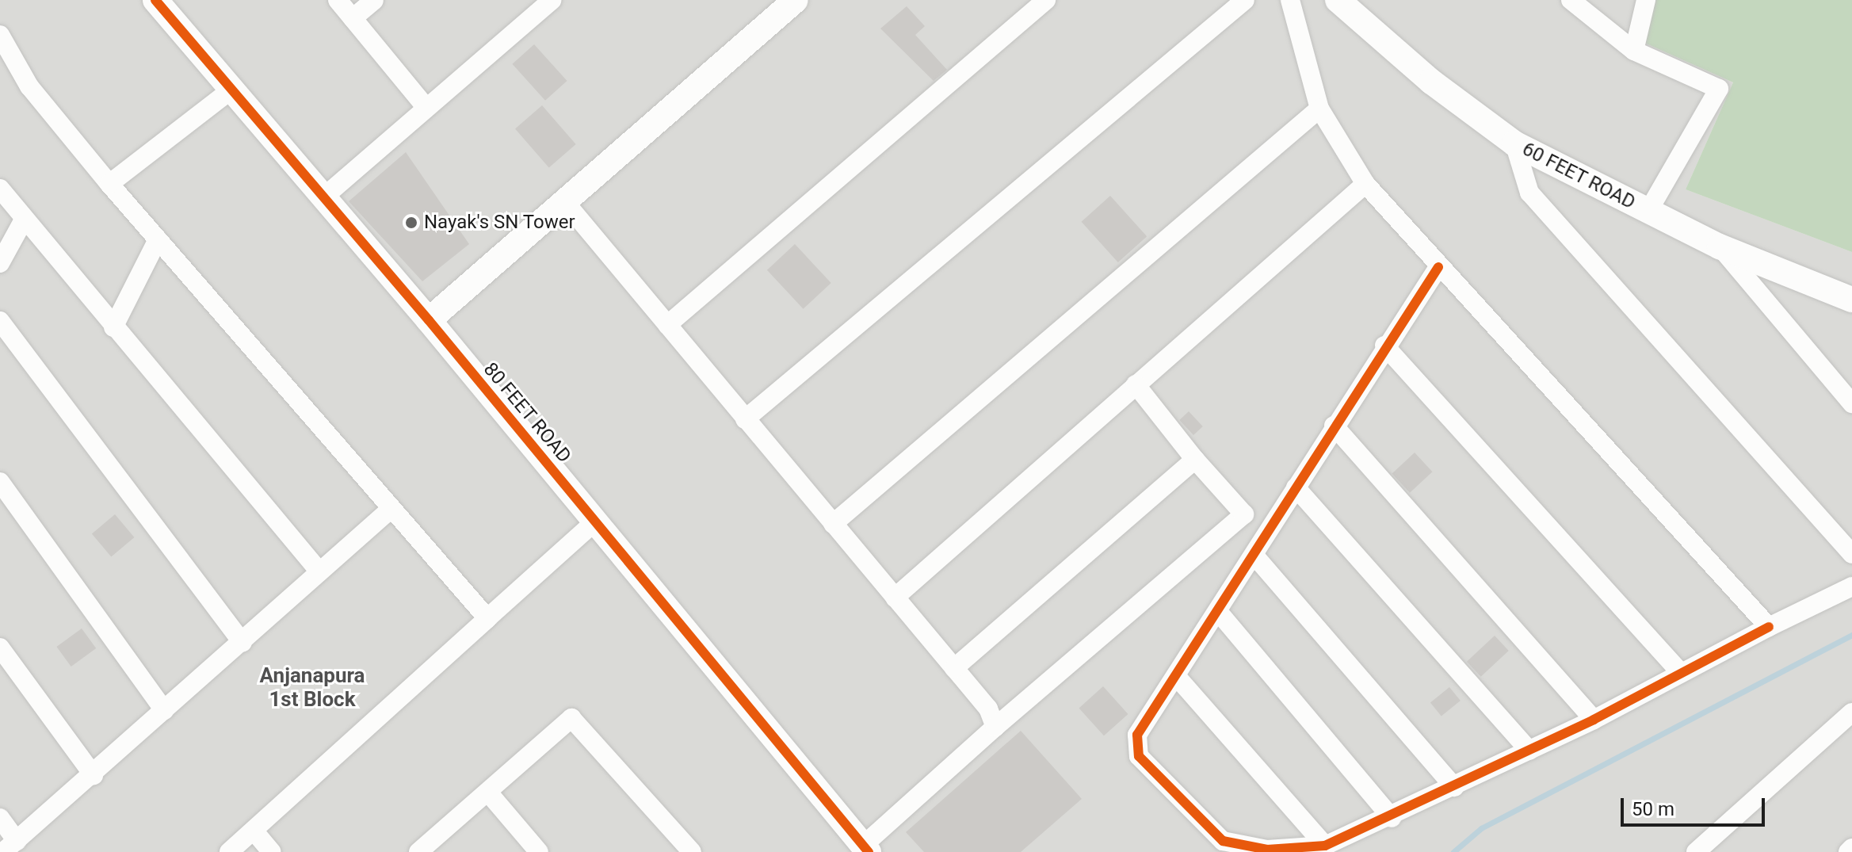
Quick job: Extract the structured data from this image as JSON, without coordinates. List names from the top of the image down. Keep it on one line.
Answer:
{"streets":{"street":["60 FEET ROAD","80 FEET ROAD"]},"districts":["Anjanapura 1st Block"],"places":["Nayak's SN Tower"],"scale_bar":"50 m"}
